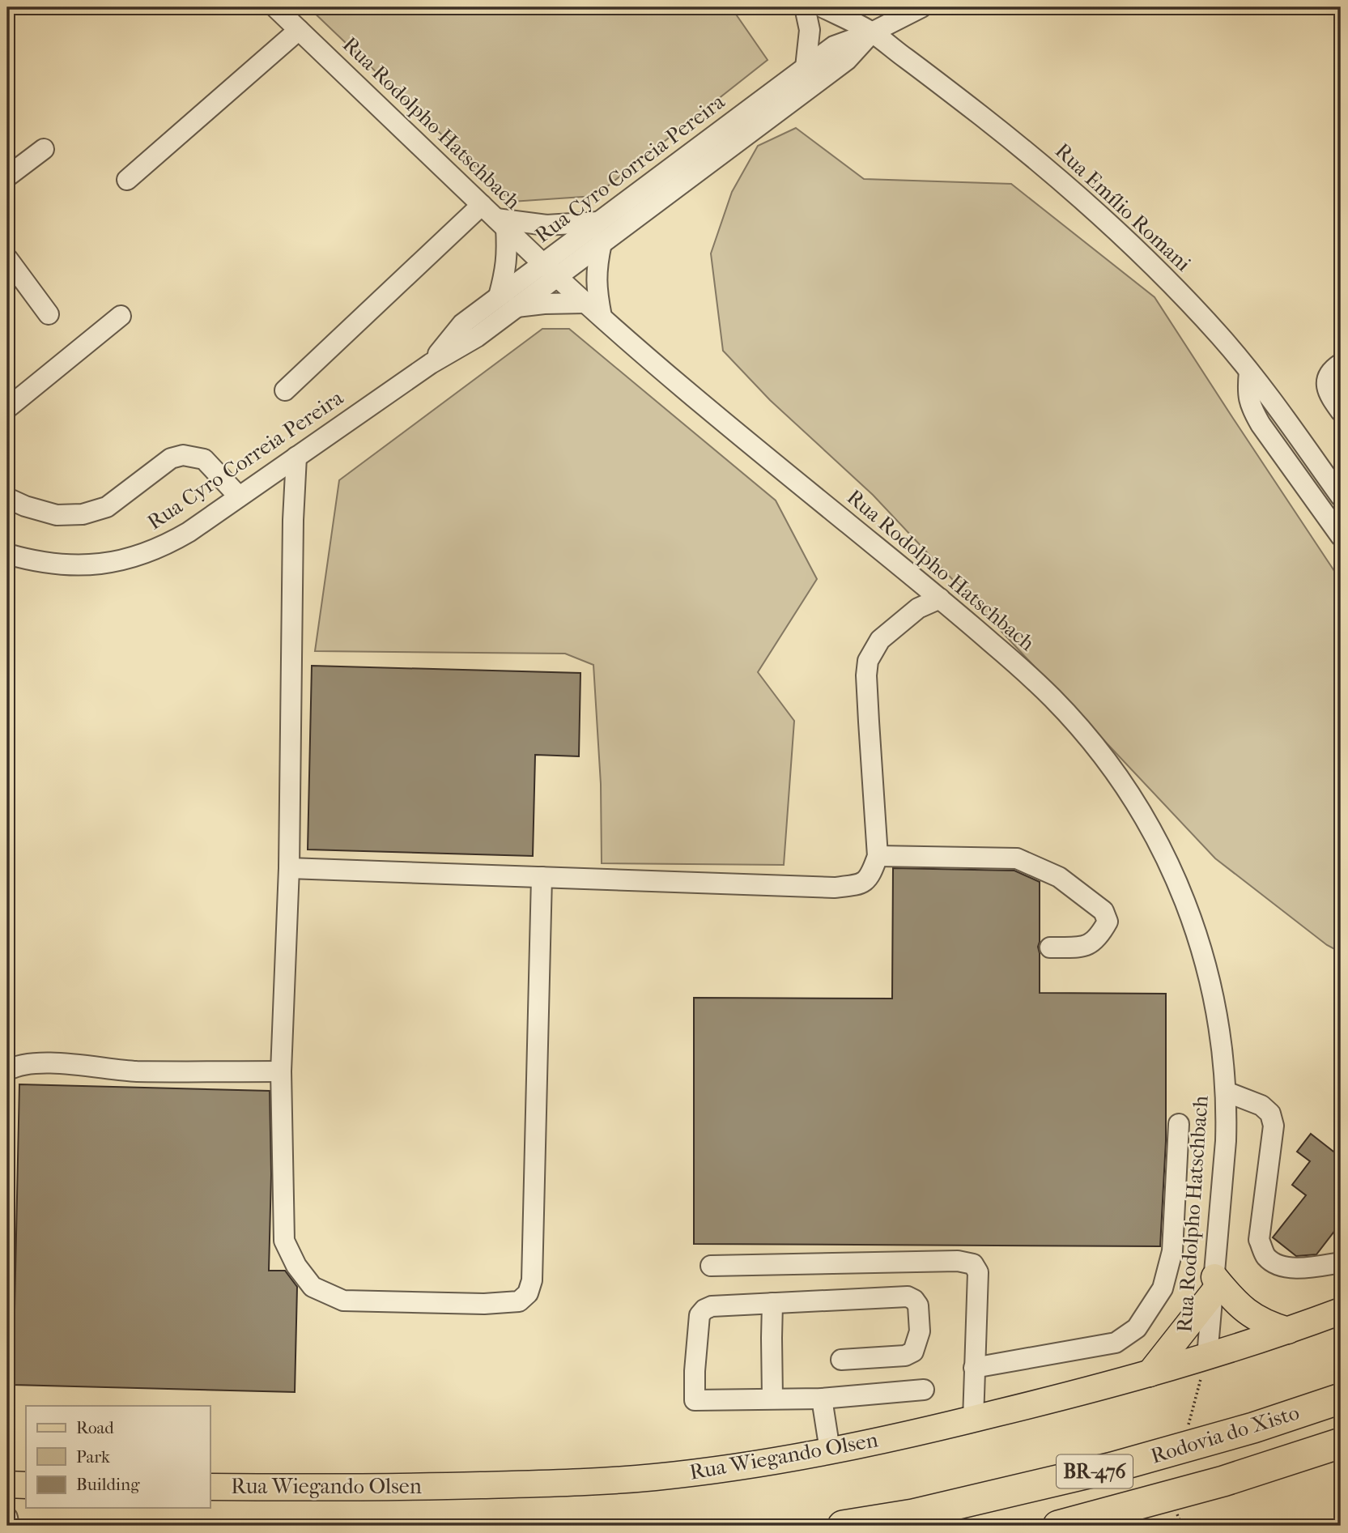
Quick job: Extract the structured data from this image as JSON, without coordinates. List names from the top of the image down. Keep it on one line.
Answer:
{"streets":{"highway":["Rodovia do Xisto","BR-476"],"main road":["Rua Wiegando Olsen"],"street":["Rua Rodolpho Hatschbach","Rua Cyro Correia Pereira","Rua Emílio Romani"]},"crossings":[["Rua Rodolpho Hatschbach","Rua Cyro Correia Pereira"],["Rua Rodolpho Hatschbach","Rua Wiegando Olsen"],["Rua Cyro Correia Pereira","Rua Emílio Romani"]],"legend":["Road","Park","Building"]}
